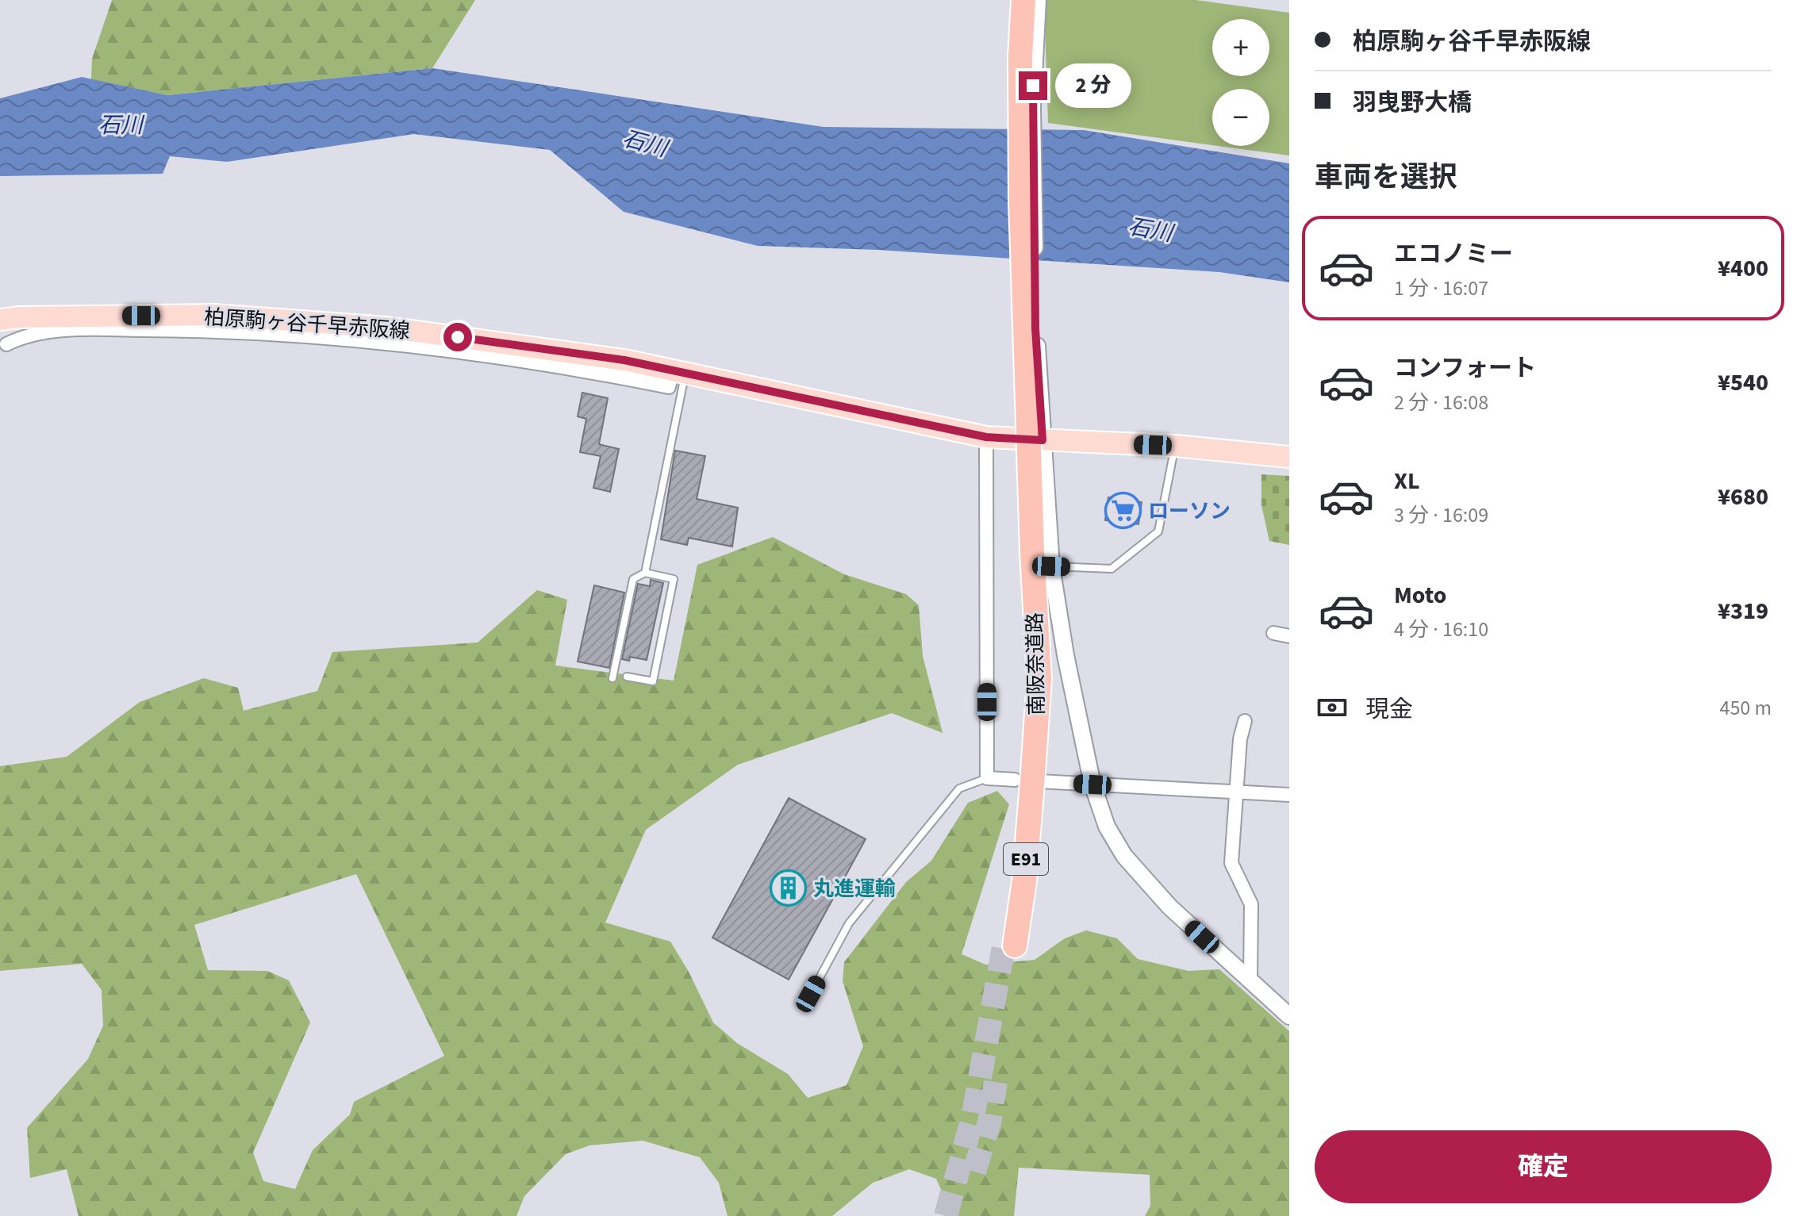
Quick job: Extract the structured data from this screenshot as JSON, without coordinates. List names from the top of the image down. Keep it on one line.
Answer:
{"streets":{"highway":["南阪奈道路","E91"],"main road":["柏原駒ヶ谷千早赤阪線"]},"water":["石川"],"places":{"supermarket":["ローソン"],"building":["丸進運輸"]},"page":{"banner":["柏原駒ヶ谷千早赤阪線","羽曳野大橋"],"map_buttons":["+","−"],"bubble":"2 分","heading":"車両を選択","list":[{"name":"エコノミー","note":"1 分 · 16:07","value":"¥400"},{"name":"コンフォート","note":"2 分 · 16:08","value":"¥540"},{"name":"XL","note":"3 分 · 16:09","value":"¥680"},{"name":"Moto","note":"4 分 · 16:10","value":"¥319"}],"pay":["現金","450 m"],"buttons":"確定"}}
